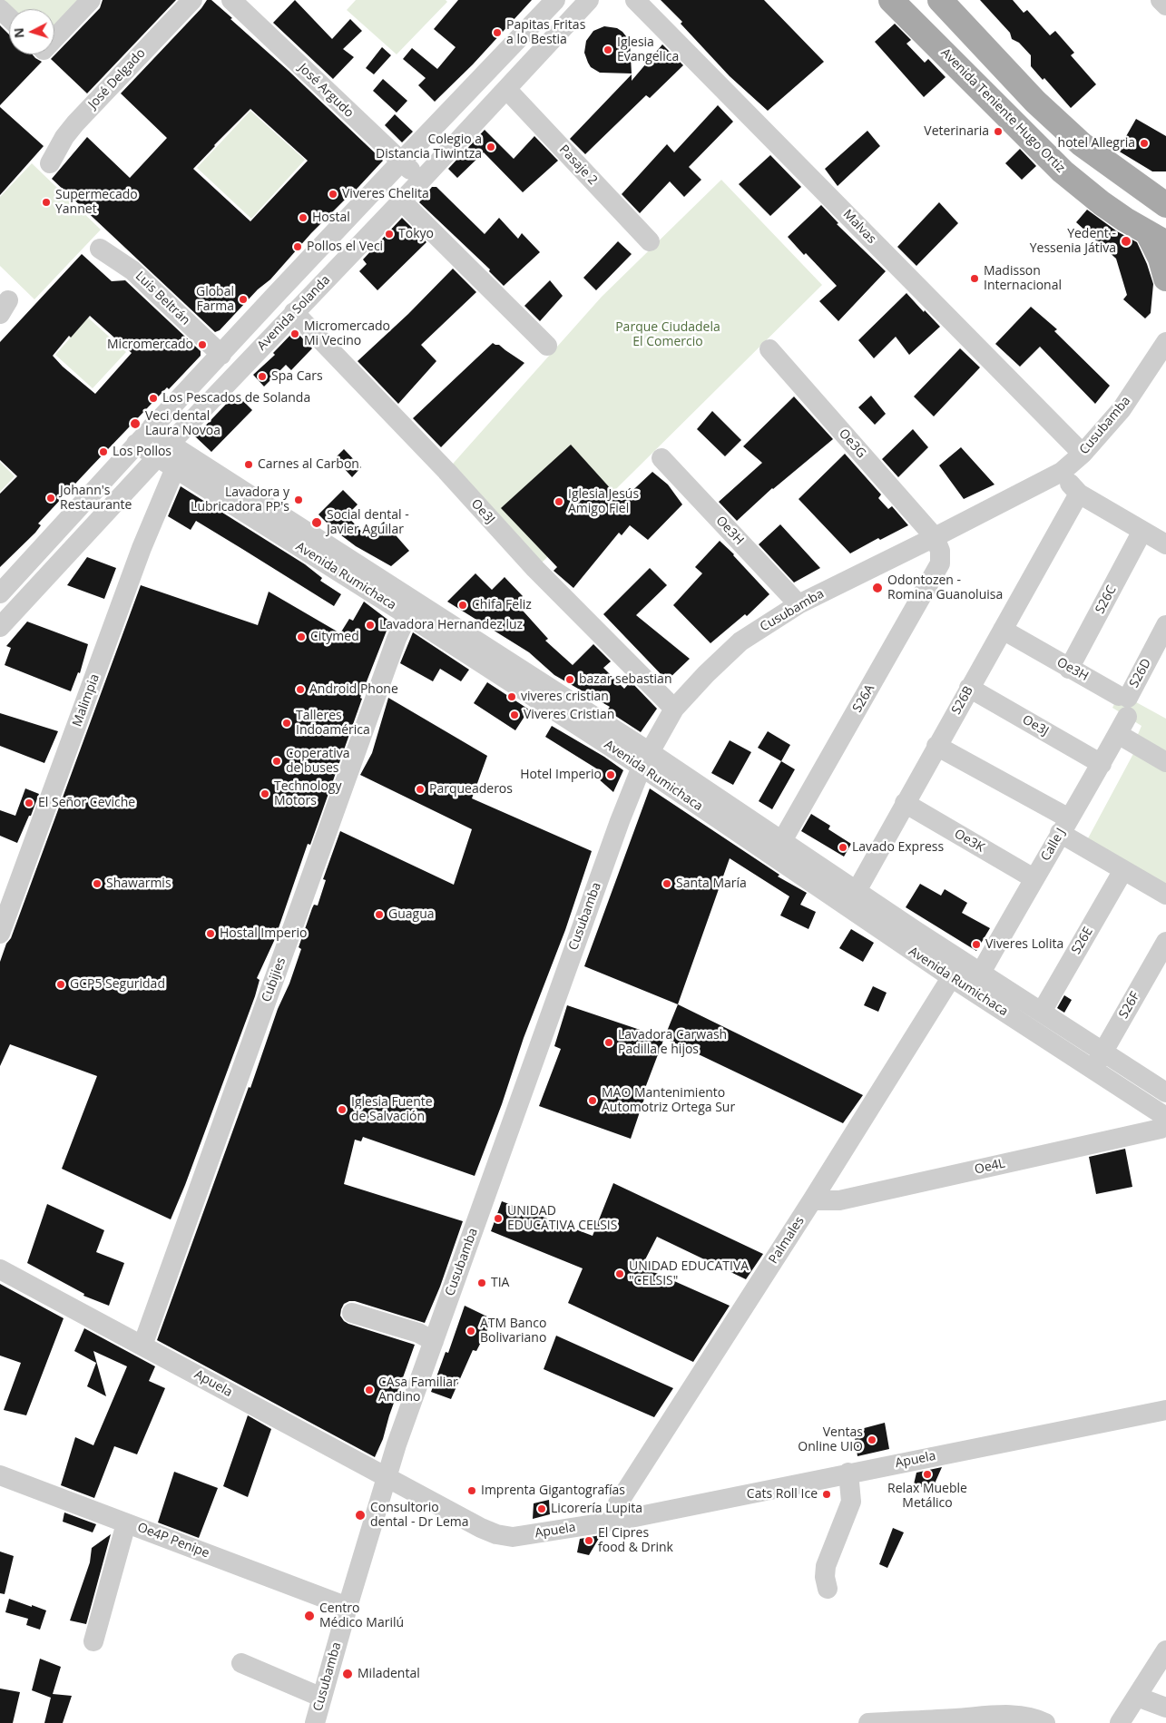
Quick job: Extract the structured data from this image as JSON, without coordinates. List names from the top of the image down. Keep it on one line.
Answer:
{"streets":{"main road":["Avenida Teniente Hugo Ortiz"],"street":["José Delgado","José Argudo","Pasaje 2","Malvas","Luis Beltrán","Avenida Solanda","Cusubamba","Oe3G","Oe3J","Oe3H","Avenida Rumichaca","S26C","S26D","S26A","Malimpia","S26B","Oe3K","Calle J","S26E","Cubijies","S26F","Oe4L","Palmales","Apuela","Oe4P Penipe"]},"crossings":[["José Argudo","Avenida Solanda"],["Pasaje 2","Avenida Solanda"],["Malvas","Cusubamba"],["Luis Beltrán","Avenida Solanda"],["Avenida Solanda","Oe3J"],["Avenida Solanda","Avenida Rumichaca"],["Cusubamba","Oe3G"],["Cusubamba","Oe3J"],["Cusubamba","Oe3H"],["Cusubamba","Avenida Rumichaca"],["Cusubamba","S26A"],["Cusubamba","Apuela"],["Cusubamba","Oe4P Penipe"],["Oe3G","S26A"],["Oe3J","S26B"],["Oe3J","Calle J"],["Oe3H","S26C"],["Oe3H","S26D"],["Oe3H","S26B"],["Oe3H","Calle J"],["Avenida Rumichaca","S26A"],["Avenida Rumichaca","Malimpia"],["Avenida Rumichaca","S26B"],["Avenida Rumichaca","Calle J"],["Avenida Rumichaca","S26E"],["Avenida Rumichaca","Cubijies"],["Avenida Rumichaca","S26F"],["Avenida Rumichaca","Palmales"],["S26D","Calle J"],["S26B","Oe3K"],["Oe3K","Calle J"],["Cubijies","Apuela"],["Oe4L","Palmales"],["Palmales","Apuela"]],"parks":["Parque Ciudadela El Comercio"],"places":["Papitas Fritas a lo Bestia","Iglesia Evangelica","Veterinaria","hotel Allegria","Colegio a Distancia Tiwintza","Viveres Chelita","Supermecado Yannet","Hostal","Tokyo","Yedent - Yessenia Játiva","Pollos el Veci","Madisson Internacional","Global Farma","Micromercado Mi Vecino","Micromercado","Spa Cars","Los Pescados de Solanda","Veci dental Laura Novoa","Los Pollos","Carnes al Carbon","Johann's Restaurante","Lavadora y Lubricadora PP's","Iglesia Jesús Amigo Fiel","Social dental - Javier Aguilar","Odontozen - Romina Guanoluisa","Chifa Feliz","Lavadora Hernandez luz","Citymed","bazar sebastian","Android Phone","viveres cristian","Viveres Cristian","Talleres Indoamérica","Coperativa de buses","Hotel Imperio","Parqueaderos","Technology Motors","El Señor Ceviche","Lavado Express","Shawarmis","Santa María","Guagua","Hostal Imperio","Viveres Lolita","GCP5 Seguridad","Lavadora Carwash Padilla e hijos","MAO Mantenimiento Automotriz Ortega Sur","Iglesia Fuente de Salvación","UNIDAD EDUCATIVA CELSIS","UNIDAD EDUCATIVA \"CELSIS\"","TIA","ATM Banco Bolivariano","CAsa Familiar Andino","Ventas Online UIO","Relax Mueble Metálico","Imprenta Gigantografías","Cats Roll Ice","Licorería Lupita","Consultorio dental - Dr Lema","El Cipres food & Drink","Centro Médico Marilú","Miladental"],"north":"left"}
